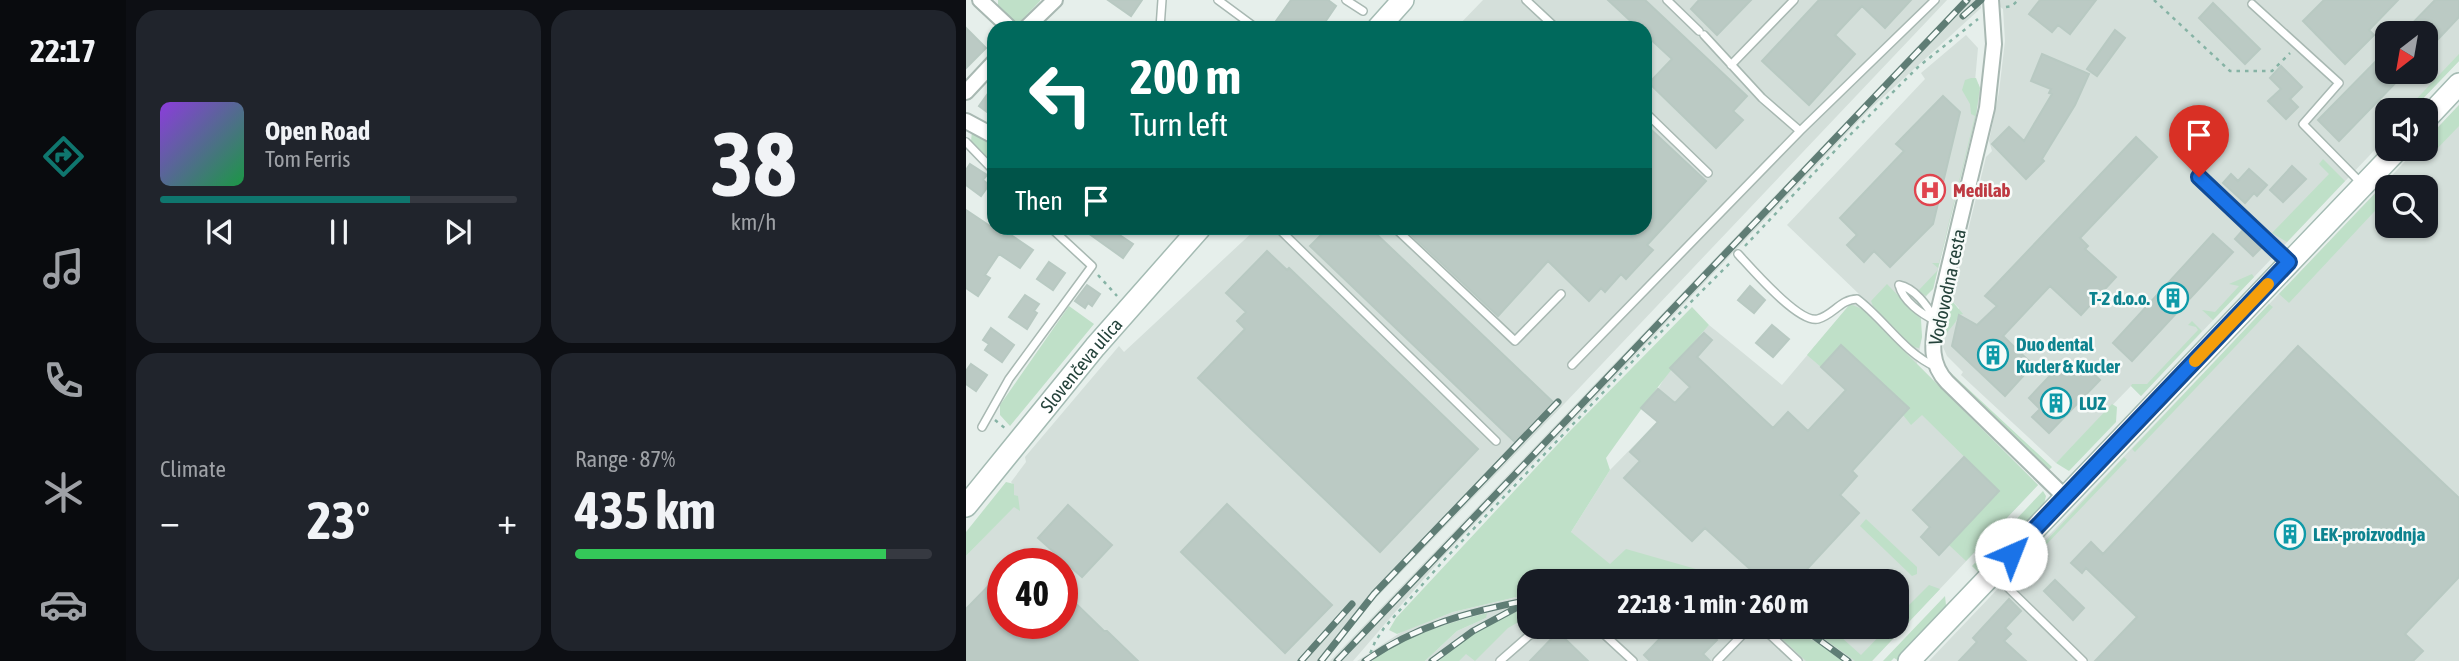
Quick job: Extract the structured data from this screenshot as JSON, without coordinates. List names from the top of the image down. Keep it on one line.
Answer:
{"streets":{"street":["Vodovodna cesta","Slovenčeva ulica"]},"places":{"hospital":["Medilab"],"building":["T-2 d.o.o.","Duo dental Kucler & Kucler","LUZ","LEK-proizvodnja"]},"north":"bottom left","page":{"tabs":"22:17","tile":[["38","km/h"],"Climate",["Range · 87%","435 km"]],"turn":["200 m","Turn left"],"song":["Open Road","Tom Ferris"],"then":"Then","heat":["−","23°","+"],"limit":"40","trip":"22:18 · 1 min · 260 m"}}
